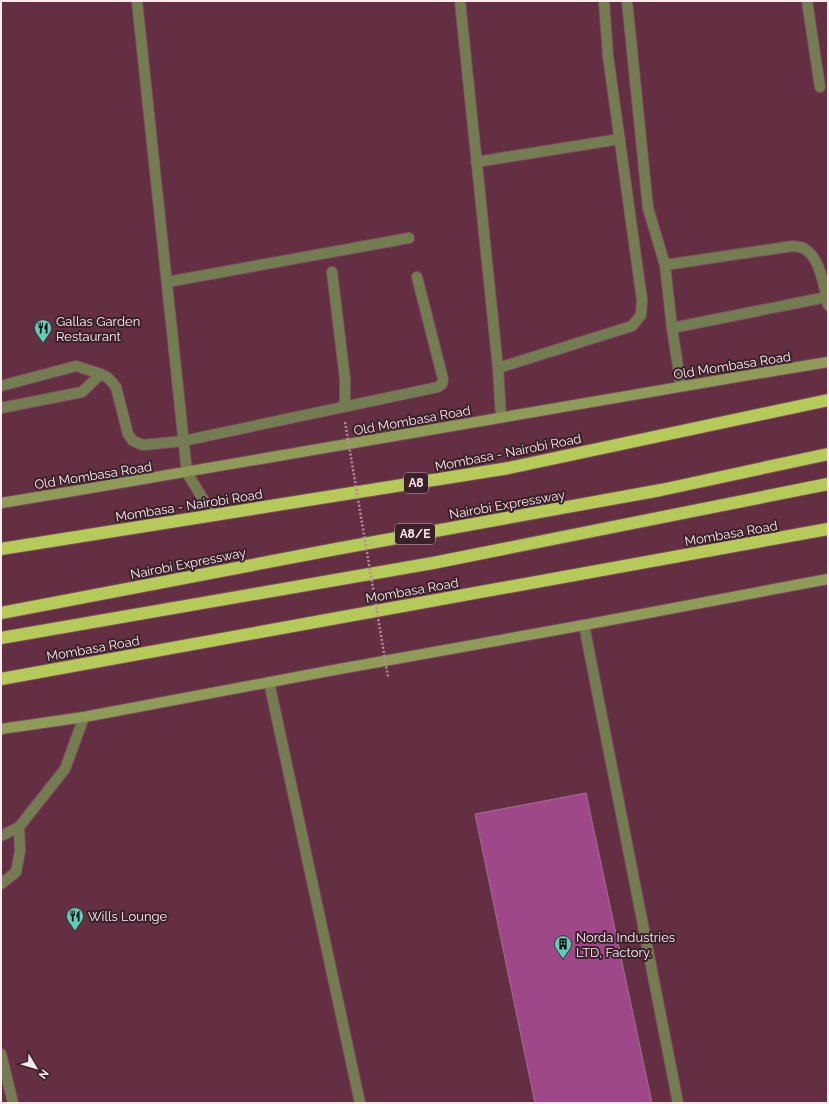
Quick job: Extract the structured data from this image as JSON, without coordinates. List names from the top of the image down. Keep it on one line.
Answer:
{"streets":{"highway":["Mombasa - Nairobi Road","A8","Nairobi Expressway","Mombasa Road","A8/E"],"street":["Old Mombasa Road"]},"places":{"restaurant":["Gallas Garden Restaurant","Wills Lounge"],"building":["Norda Industries LTD, Factory."]},"north":"bottom right"}
